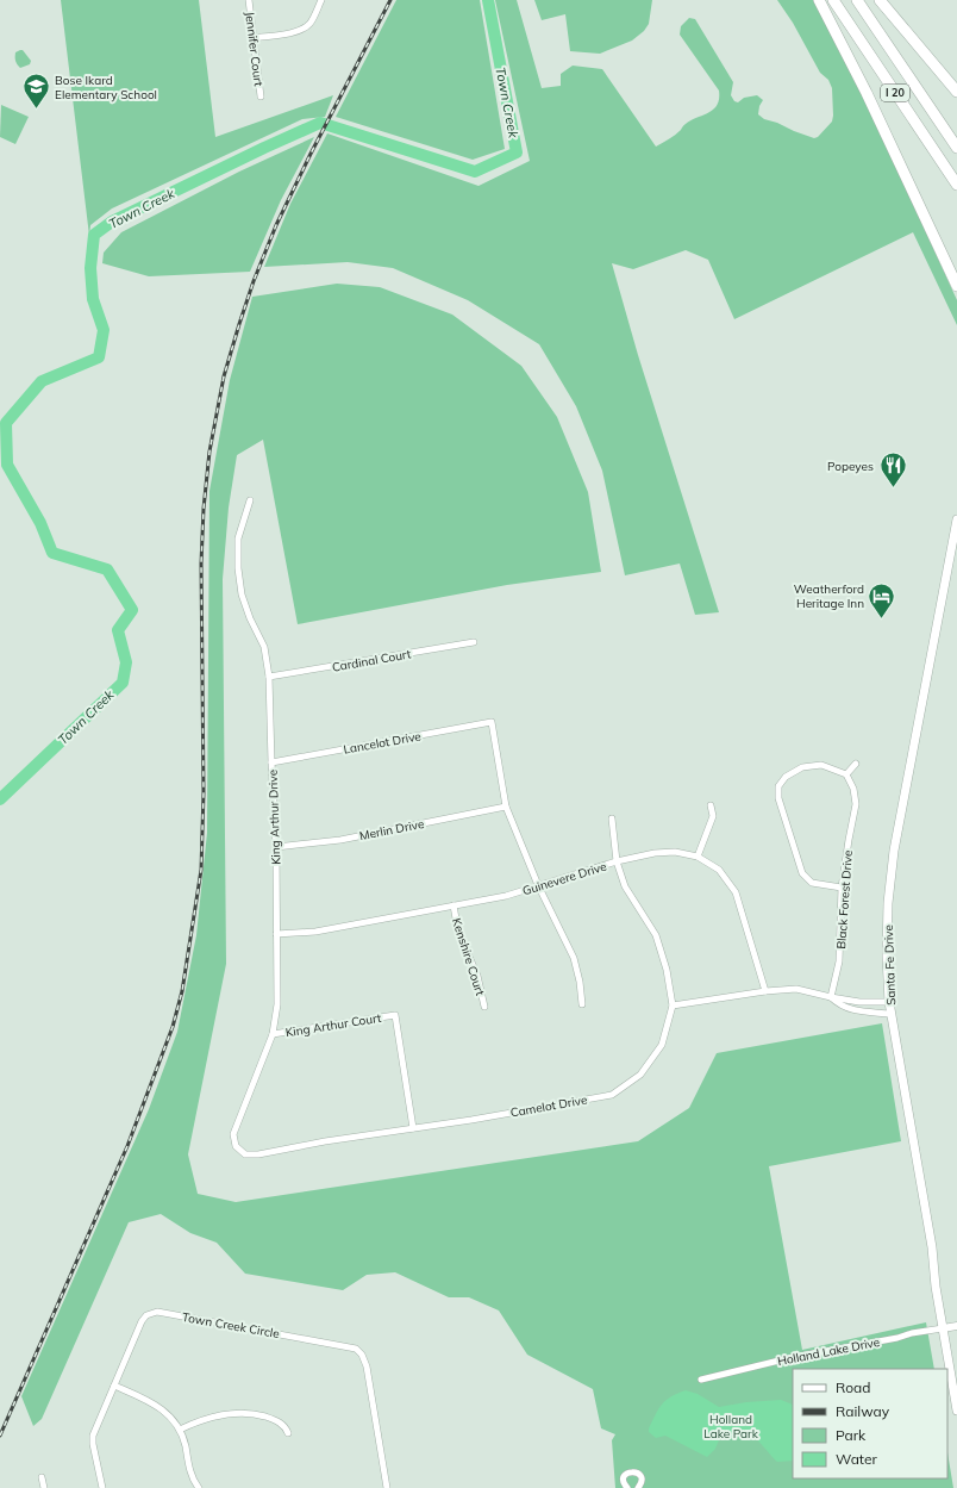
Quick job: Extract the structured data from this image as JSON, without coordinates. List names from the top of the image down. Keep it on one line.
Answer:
{"streets":{"highway":["I 20"],"main road":["Santa Fe Drive"],"street":["Jennifer Court","Cardinal Court","Lancelot Drive","King Arthur Drive","Merlin Drive","Guinevere Drive","Black Forest Drive","Kenshire Court","King Arthur Court","Camelot Drive","Town Creek Circle","Holland Lake Drive"]},"crossings":[["Cardinal Court","King Arthur Drive"],["Lancelot Drive","King Arthur Drive"],["Lancelot Drive","Merlin Drive"],["King Arthur Drive","Merlin Drive"],["King Arthur Drive","Guinevere Drive"],["King Arthur Drive","King Arthur Court"],["King Arthur Drive","Camelot Drive"],["Guinevere Drive","Kenshire Court"],["Guinevere Drive","Camelot Drive"],["Santa Fe Drive","Holland Lake Drive"],["King Arthur Court","Camelot Drive"]],"water":["Town Creek"],"parks":["Holland Lake Park"],"places":{"school or university":["Bose Ikard Elementary School"],"restaurant":["Popeyes"],"hotel":["Weatherford Heritage Inn"]},"legend":["Road","Railway","Park","Water"]}
